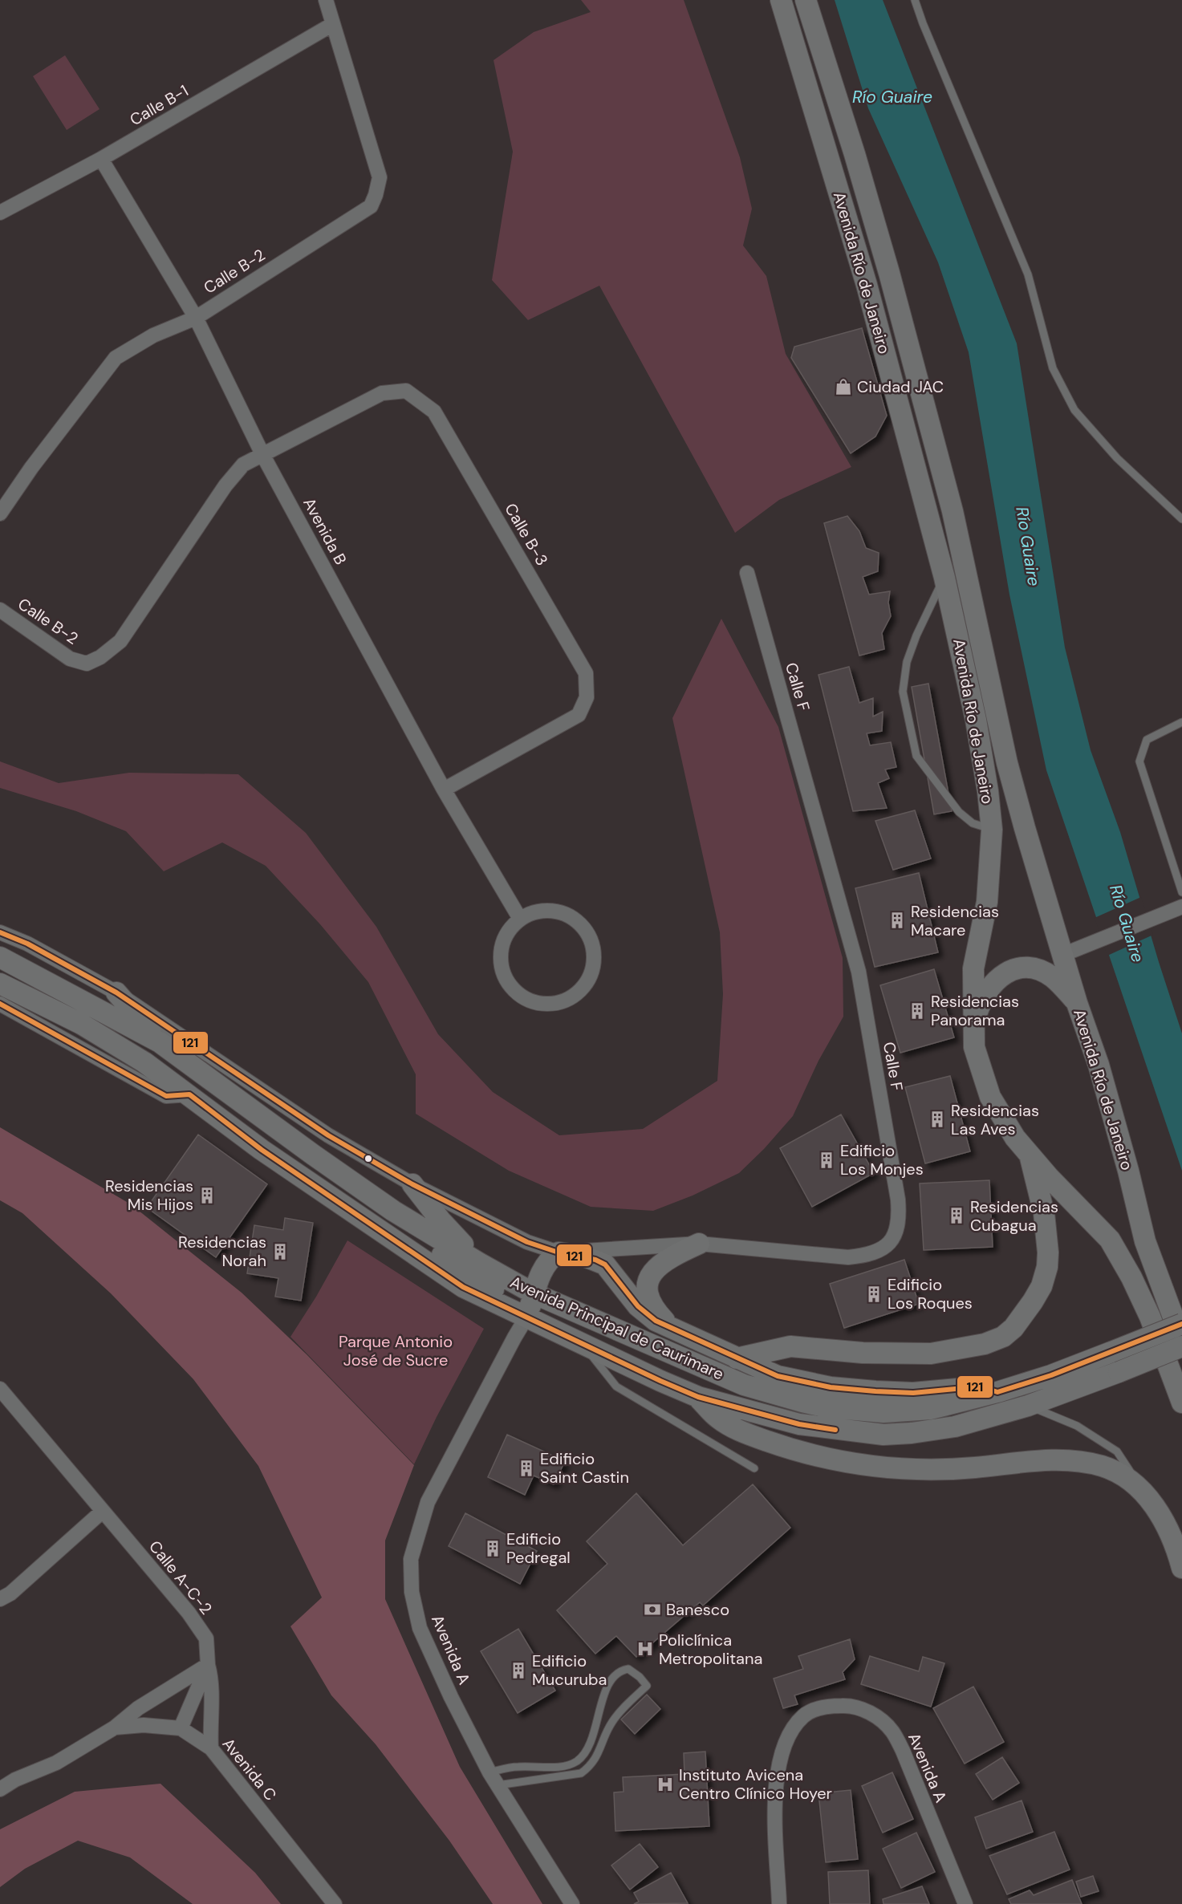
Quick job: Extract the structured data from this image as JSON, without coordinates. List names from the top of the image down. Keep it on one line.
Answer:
{"streets":{"main road":["Avenida Río de Janeiro","Avenida Principal de Caurimare"],"street":["Calle B-1","Calle B-2","Avenida B","Calle B-3","Calle F","Calle A-C-2","Avenida A","Avenida C"]},"crossings":[["Calle B-1","Calle B-2"],["Calle B-1","Avenida B"],["Calle B-2","Avenida B"],["Calle B-2","Calle B-3"],["Avenida B","Calle B-3"],["Avenida Principal de Caurimare","Avenida A"],["Calle A-C-2","Avenida C"]],"water":["Río Guaire"],"parks":["Parque Antonio José de Sucre"],"places":{"shop":["Ciudad JAC"],"building":["Residencias Macare","Residencias Panorama","Residencias Las Aves","Edificio Los Monjes","Residencias Mis Hijos","Residencias Cubagua","Residencias Norah","Edificio Los Roques","Edificio Saint Castin","Edificio Pedregal","Edificio Mucuruba"],"bank":["Banesco"],"hospital":["Policlínica Metropolitana","Instituto Avicena Centro Clínico Hoyer"]},"lines":["transit line 121"]}
